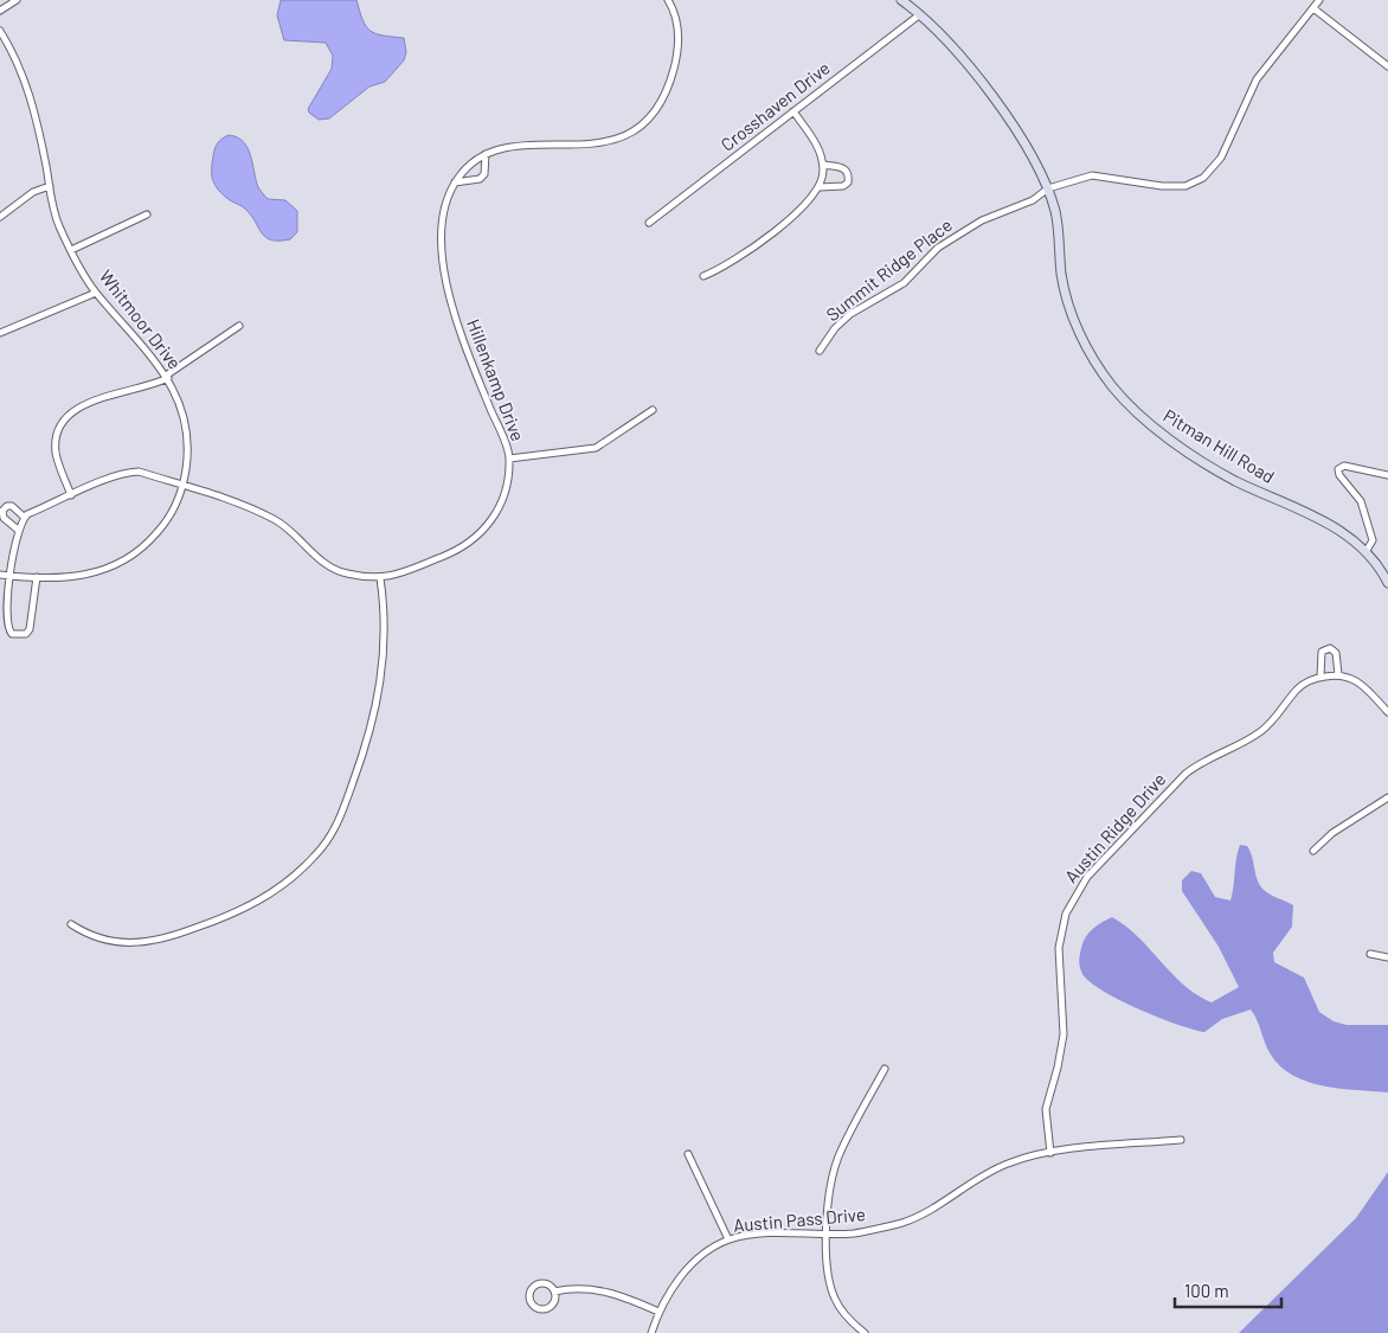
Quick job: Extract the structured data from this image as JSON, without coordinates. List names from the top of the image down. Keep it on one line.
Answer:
{"streets":{"street":["Crosshaven Drive","Summit Ridge Place","Whitmoor Drive","Hillenkamp Drive","Pitman Hill Road","Austin Ridge Drive","Austin Pass Drive"]},"crossings":[["Crosshaven Drive","Pitman Hill Road"],["Summit Ridge Place","Pitman Hill Road"],["Whitmoor Drive","Hillenkamp Drive"],["Austin Ridge Drive","Austin Pass Drive"]],"scale_bar":"100 m"}
